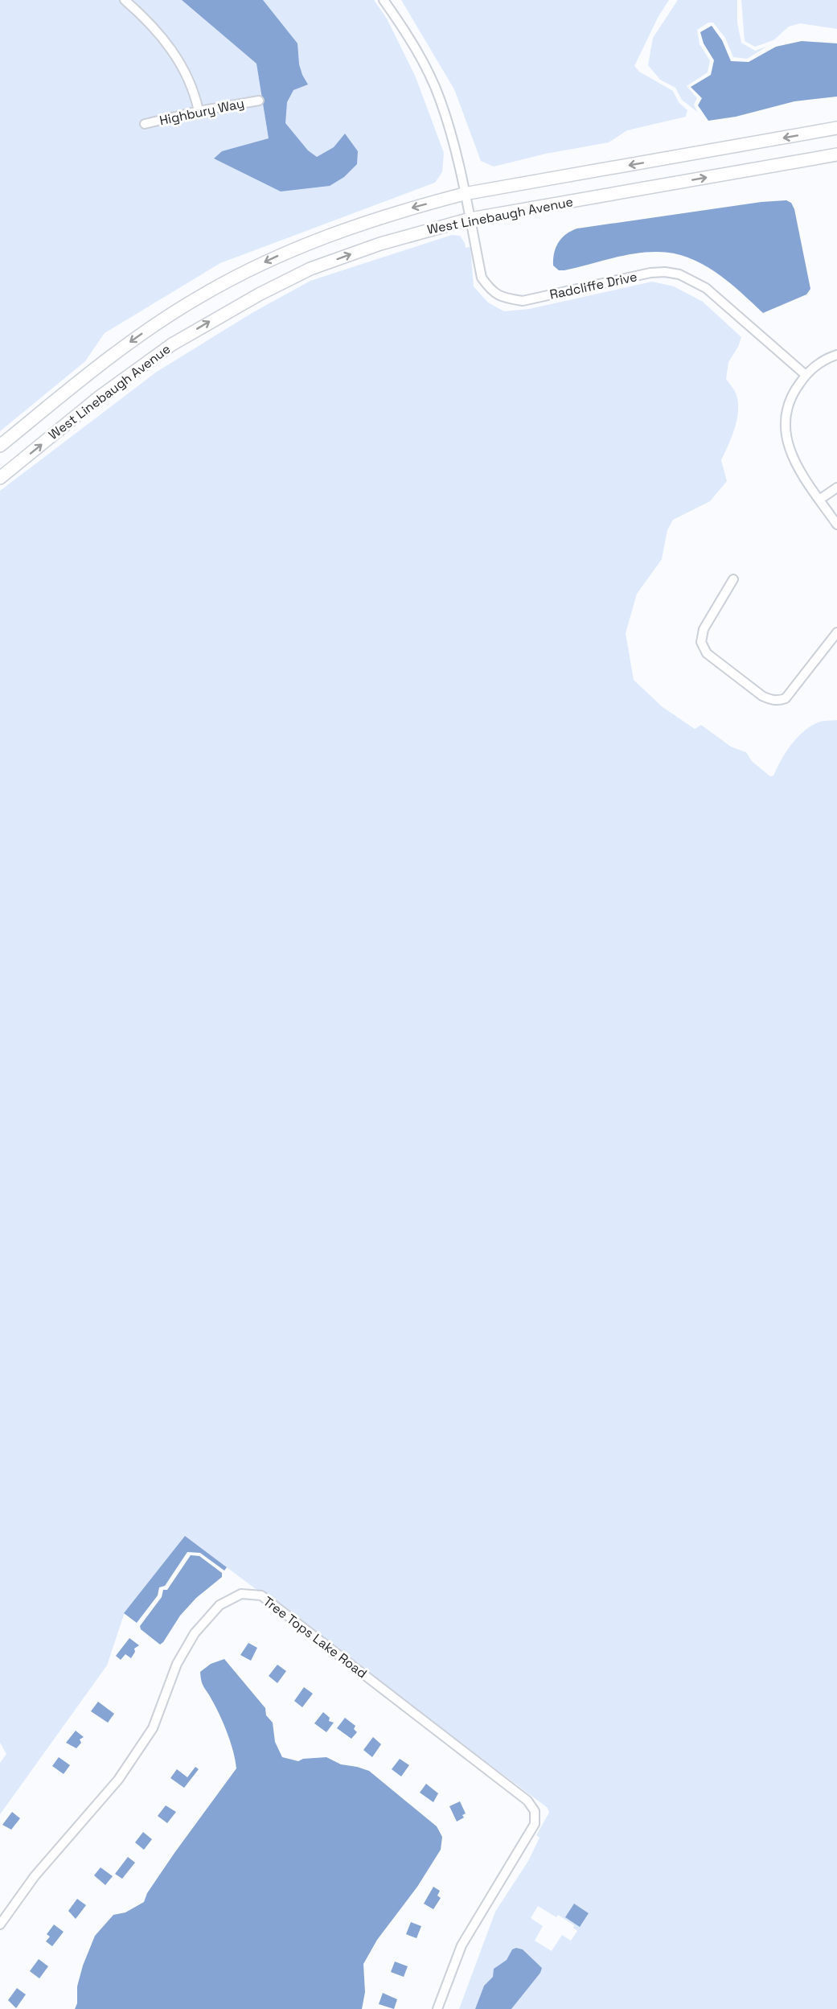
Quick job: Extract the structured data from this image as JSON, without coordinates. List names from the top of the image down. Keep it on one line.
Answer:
{"streets":{"main road":["West Linebaugh Avenue"],"street":["Highbury Way","Radcliffe Drive","Tree Tops Lake Road"]},"crossings":[["West Linebaugh Avenue","Radcliffe Drive"]]}
